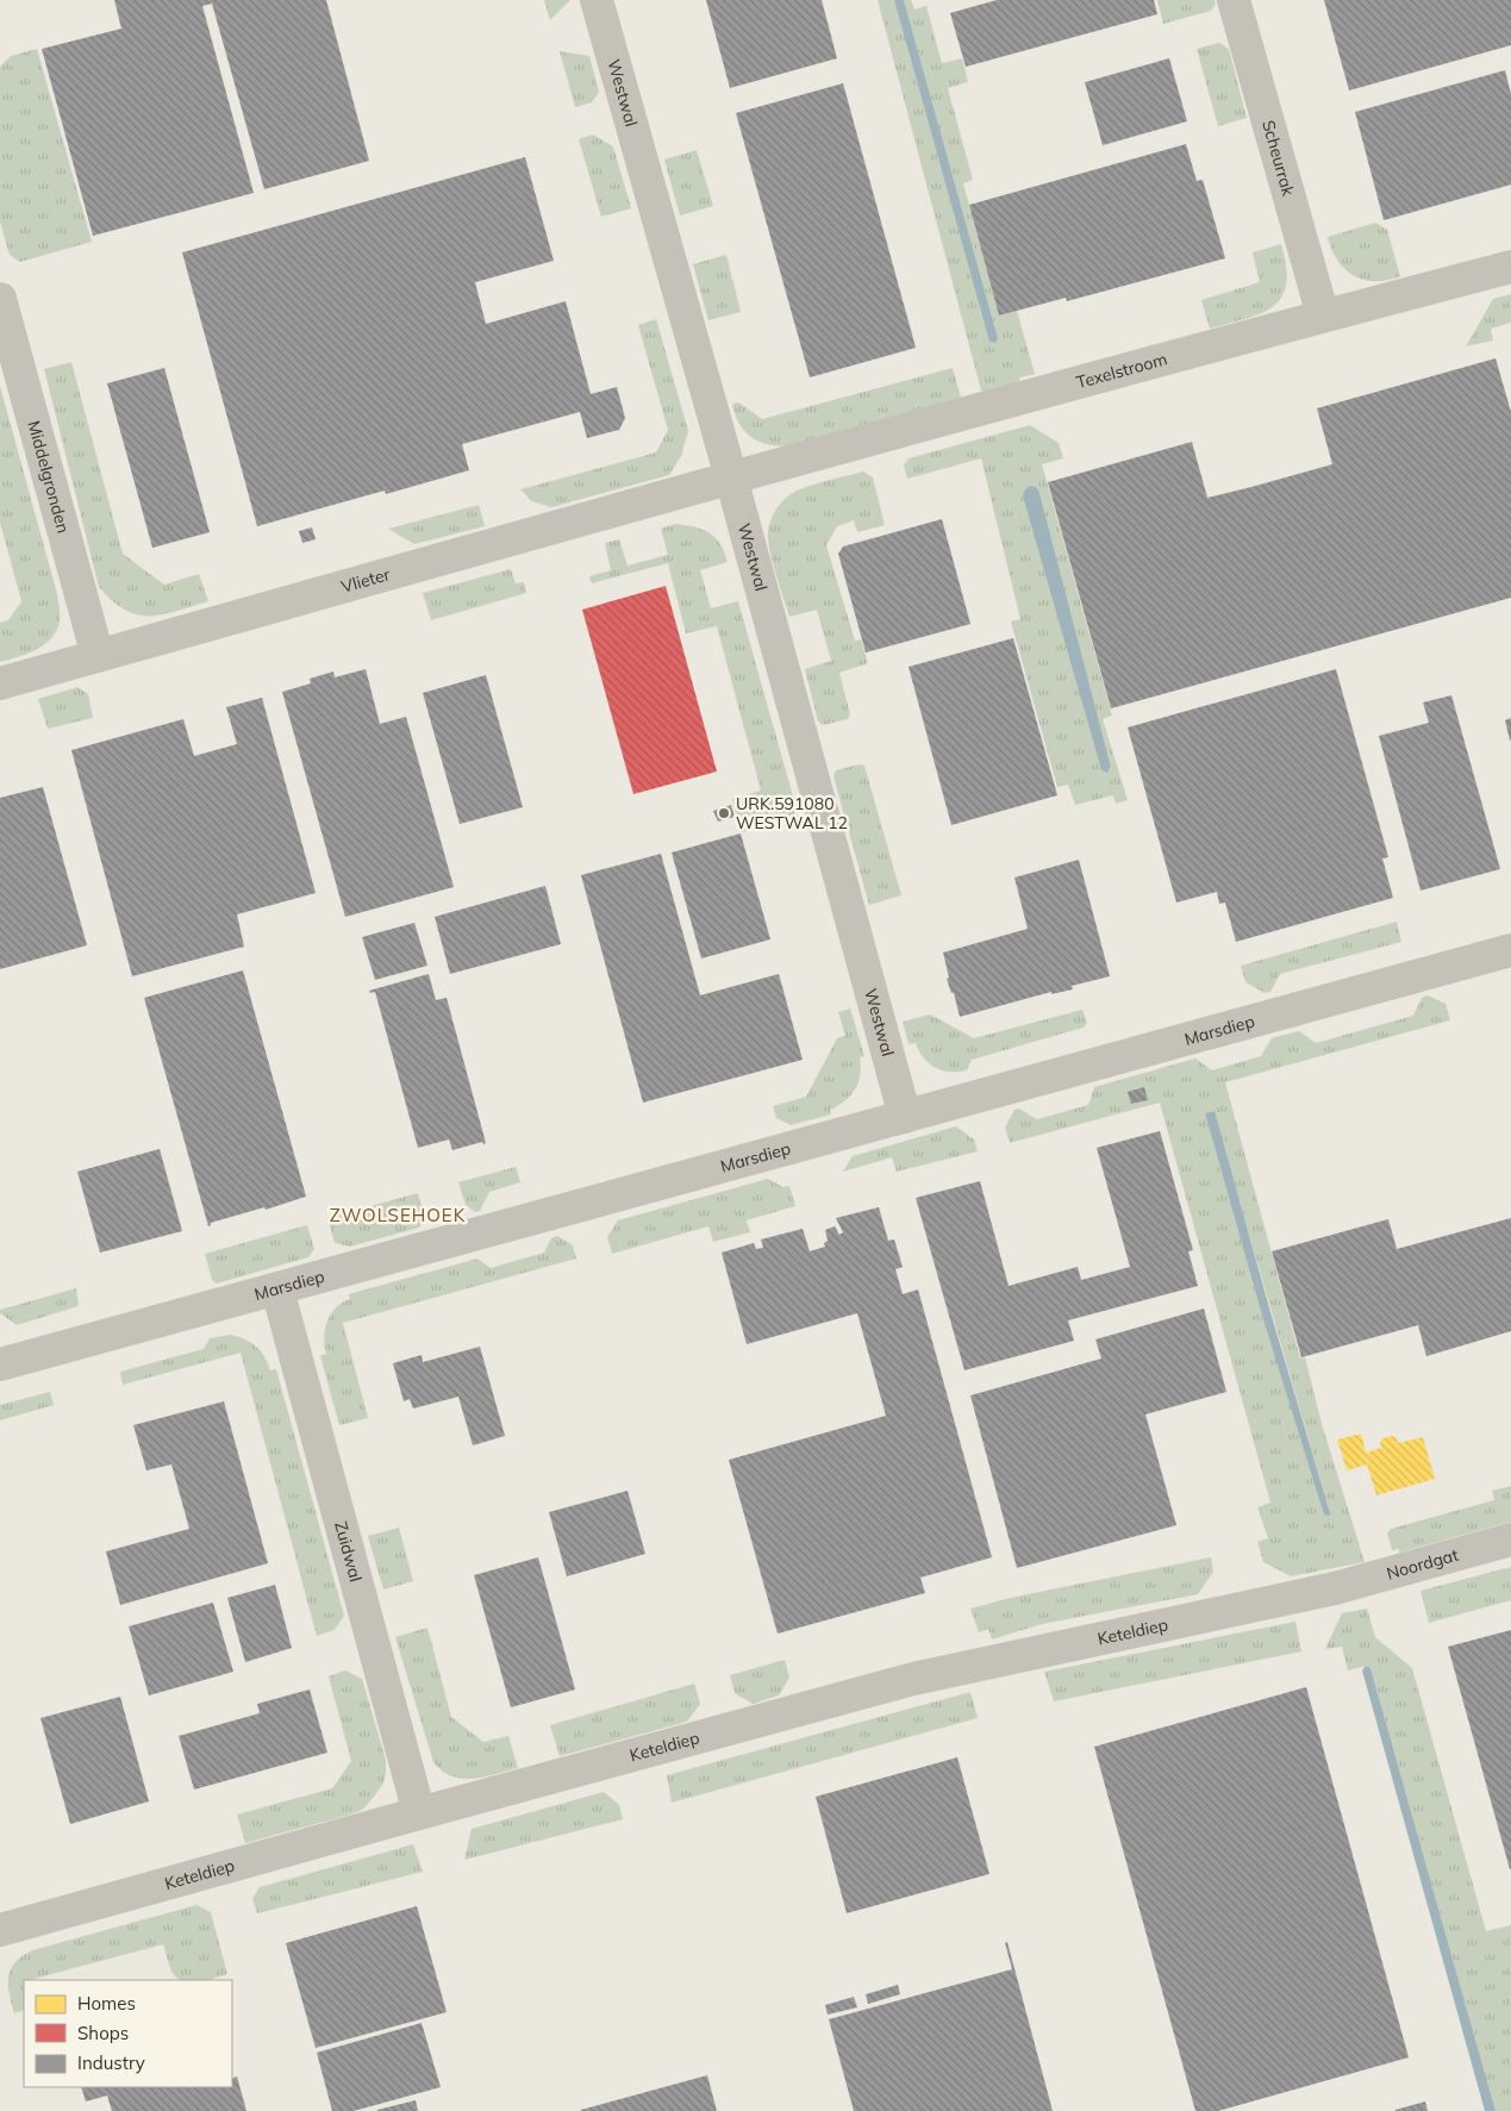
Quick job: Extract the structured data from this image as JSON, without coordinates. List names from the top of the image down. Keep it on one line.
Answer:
{"streets":{"street":["Westwal","Scheurrak","Texelstroom","Middelgronden","Vlieter","Marsdiep","Zuidwal","Noordgat","Keteldiep"]},"crossings":[["Westwal","Texelstroom"],["Westwal","Vlieter"],["Westwal","Marsdiep"],["Scheurrak","Texelstroom"],["Texelstroom","Vlieter"],["Middelgronden","Vlieter"],["Marsdiep","Zuidwal"],["Zuidwal","Keteldiep"],["Noordgat","Keteldiep"]],"districts":["ZWOLSEHOEK"],"places":["URK.591080 WESTWAL 12"],"legend":["Homes","Shops","Industry"]}
